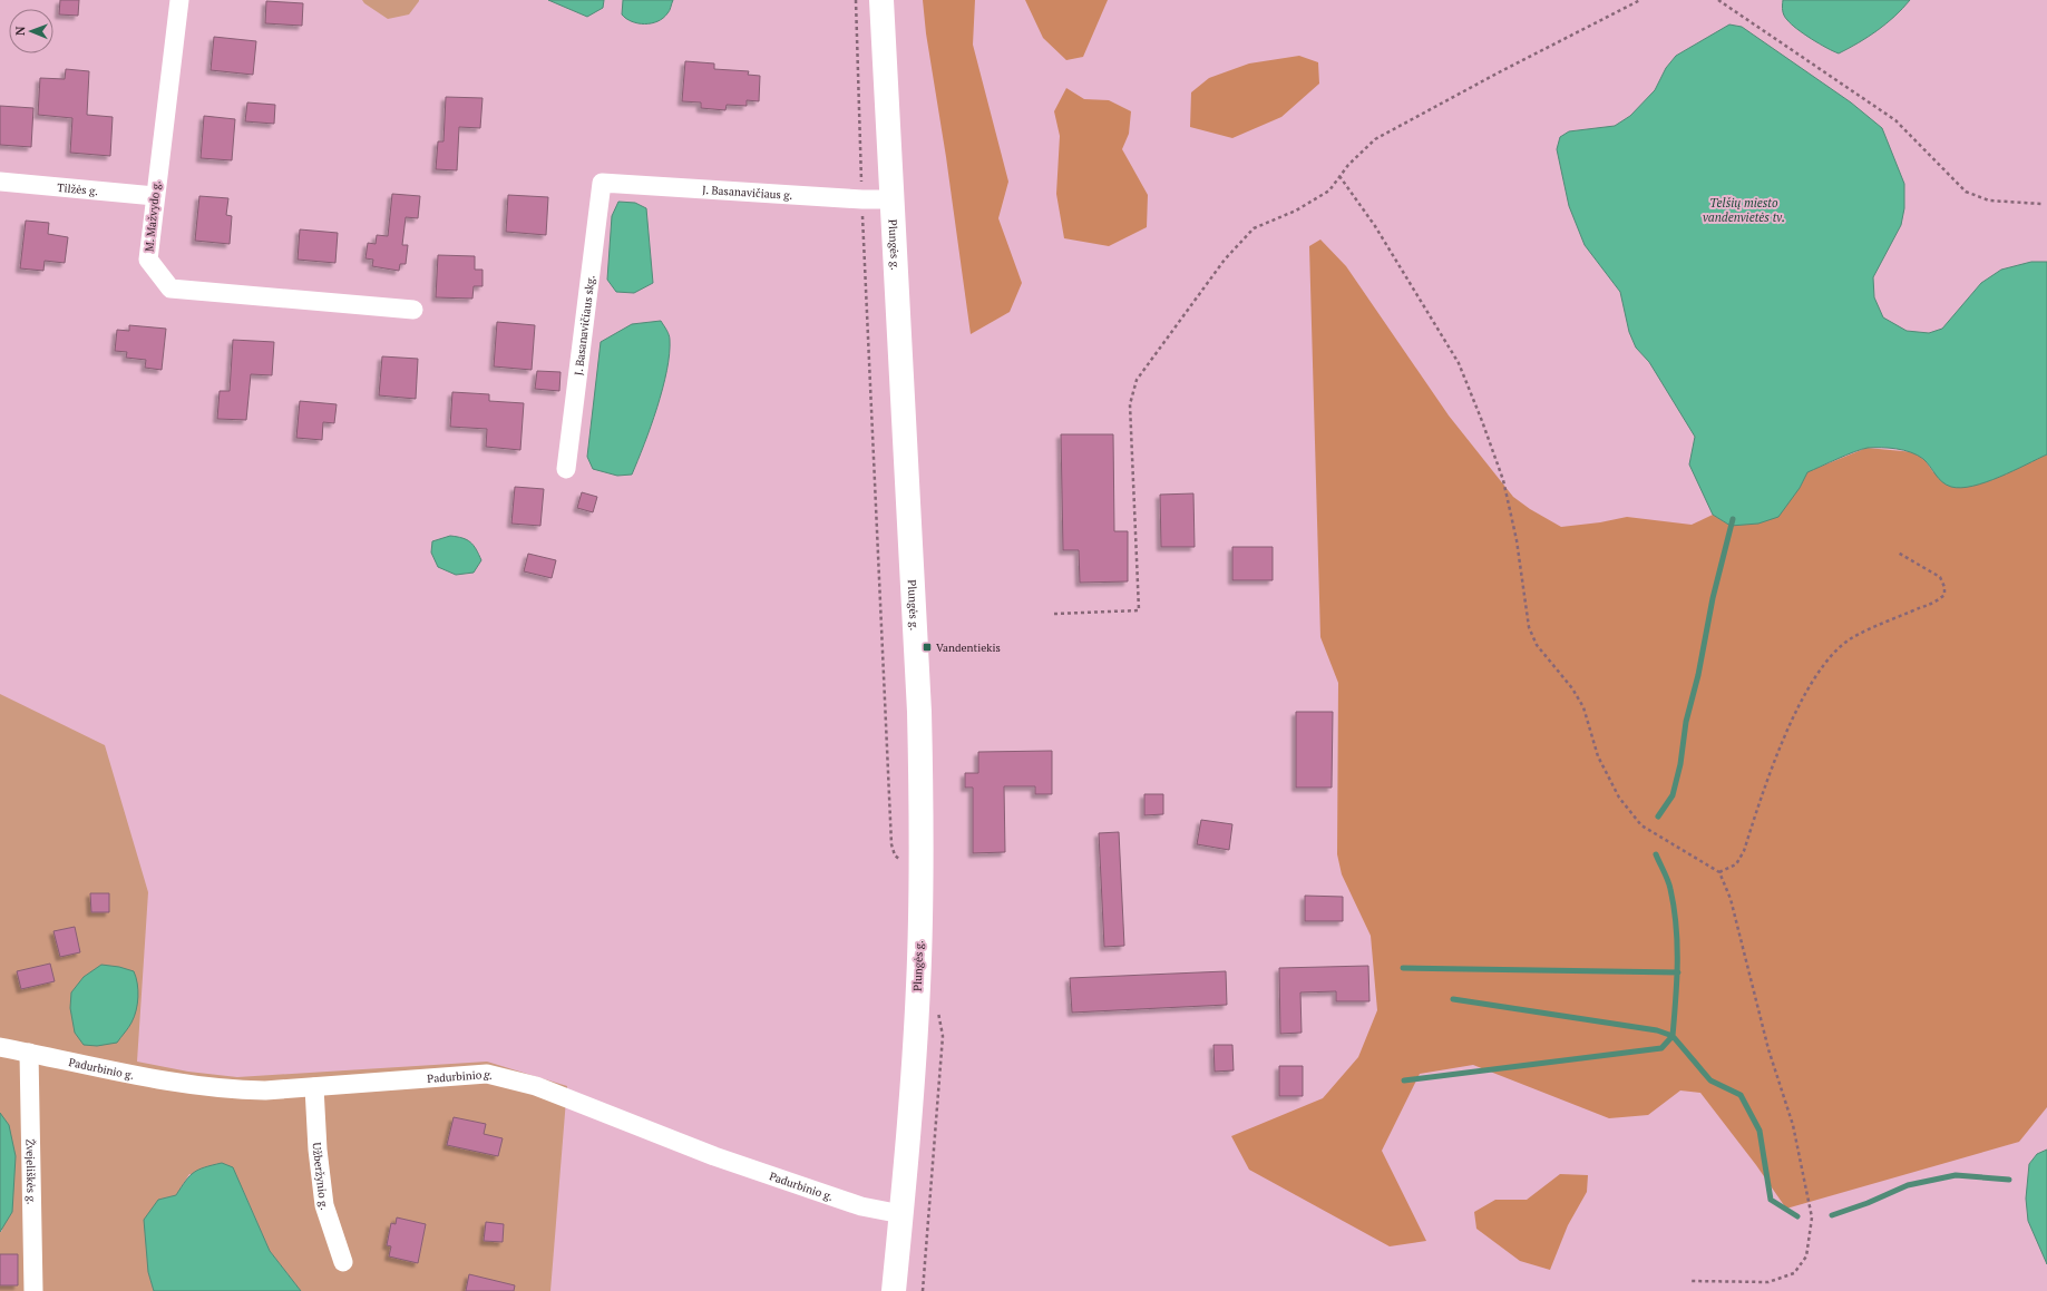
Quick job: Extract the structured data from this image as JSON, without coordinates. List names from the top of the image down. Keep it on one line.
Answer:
{"streets":{"main road":["Plungės g."],"street":["Tilžės g.","J. Basanavičiaus g.","M. Mažvydo g.","J. Basanavičiaus skg.","Padurbinio g.","Žvejeliškės g.","Užberžynio g."]},"crossings":[["Tilžės g.","M. Mažvydo g."],["J. Basanavičiaus g.","Plungės g."],["J. Basanavičiaus g.","J. Basanavičiaus skg."],["Plungės g.","Padurbinio g."],["Padurbinio g.","Žvejeliškės g."],["Padurbinio g.","Užberžynio g."]],"water":["Telšių miesto vandenvietės tv."],"places":{"transit":["Vandentiekis"]},"north":"left"}
